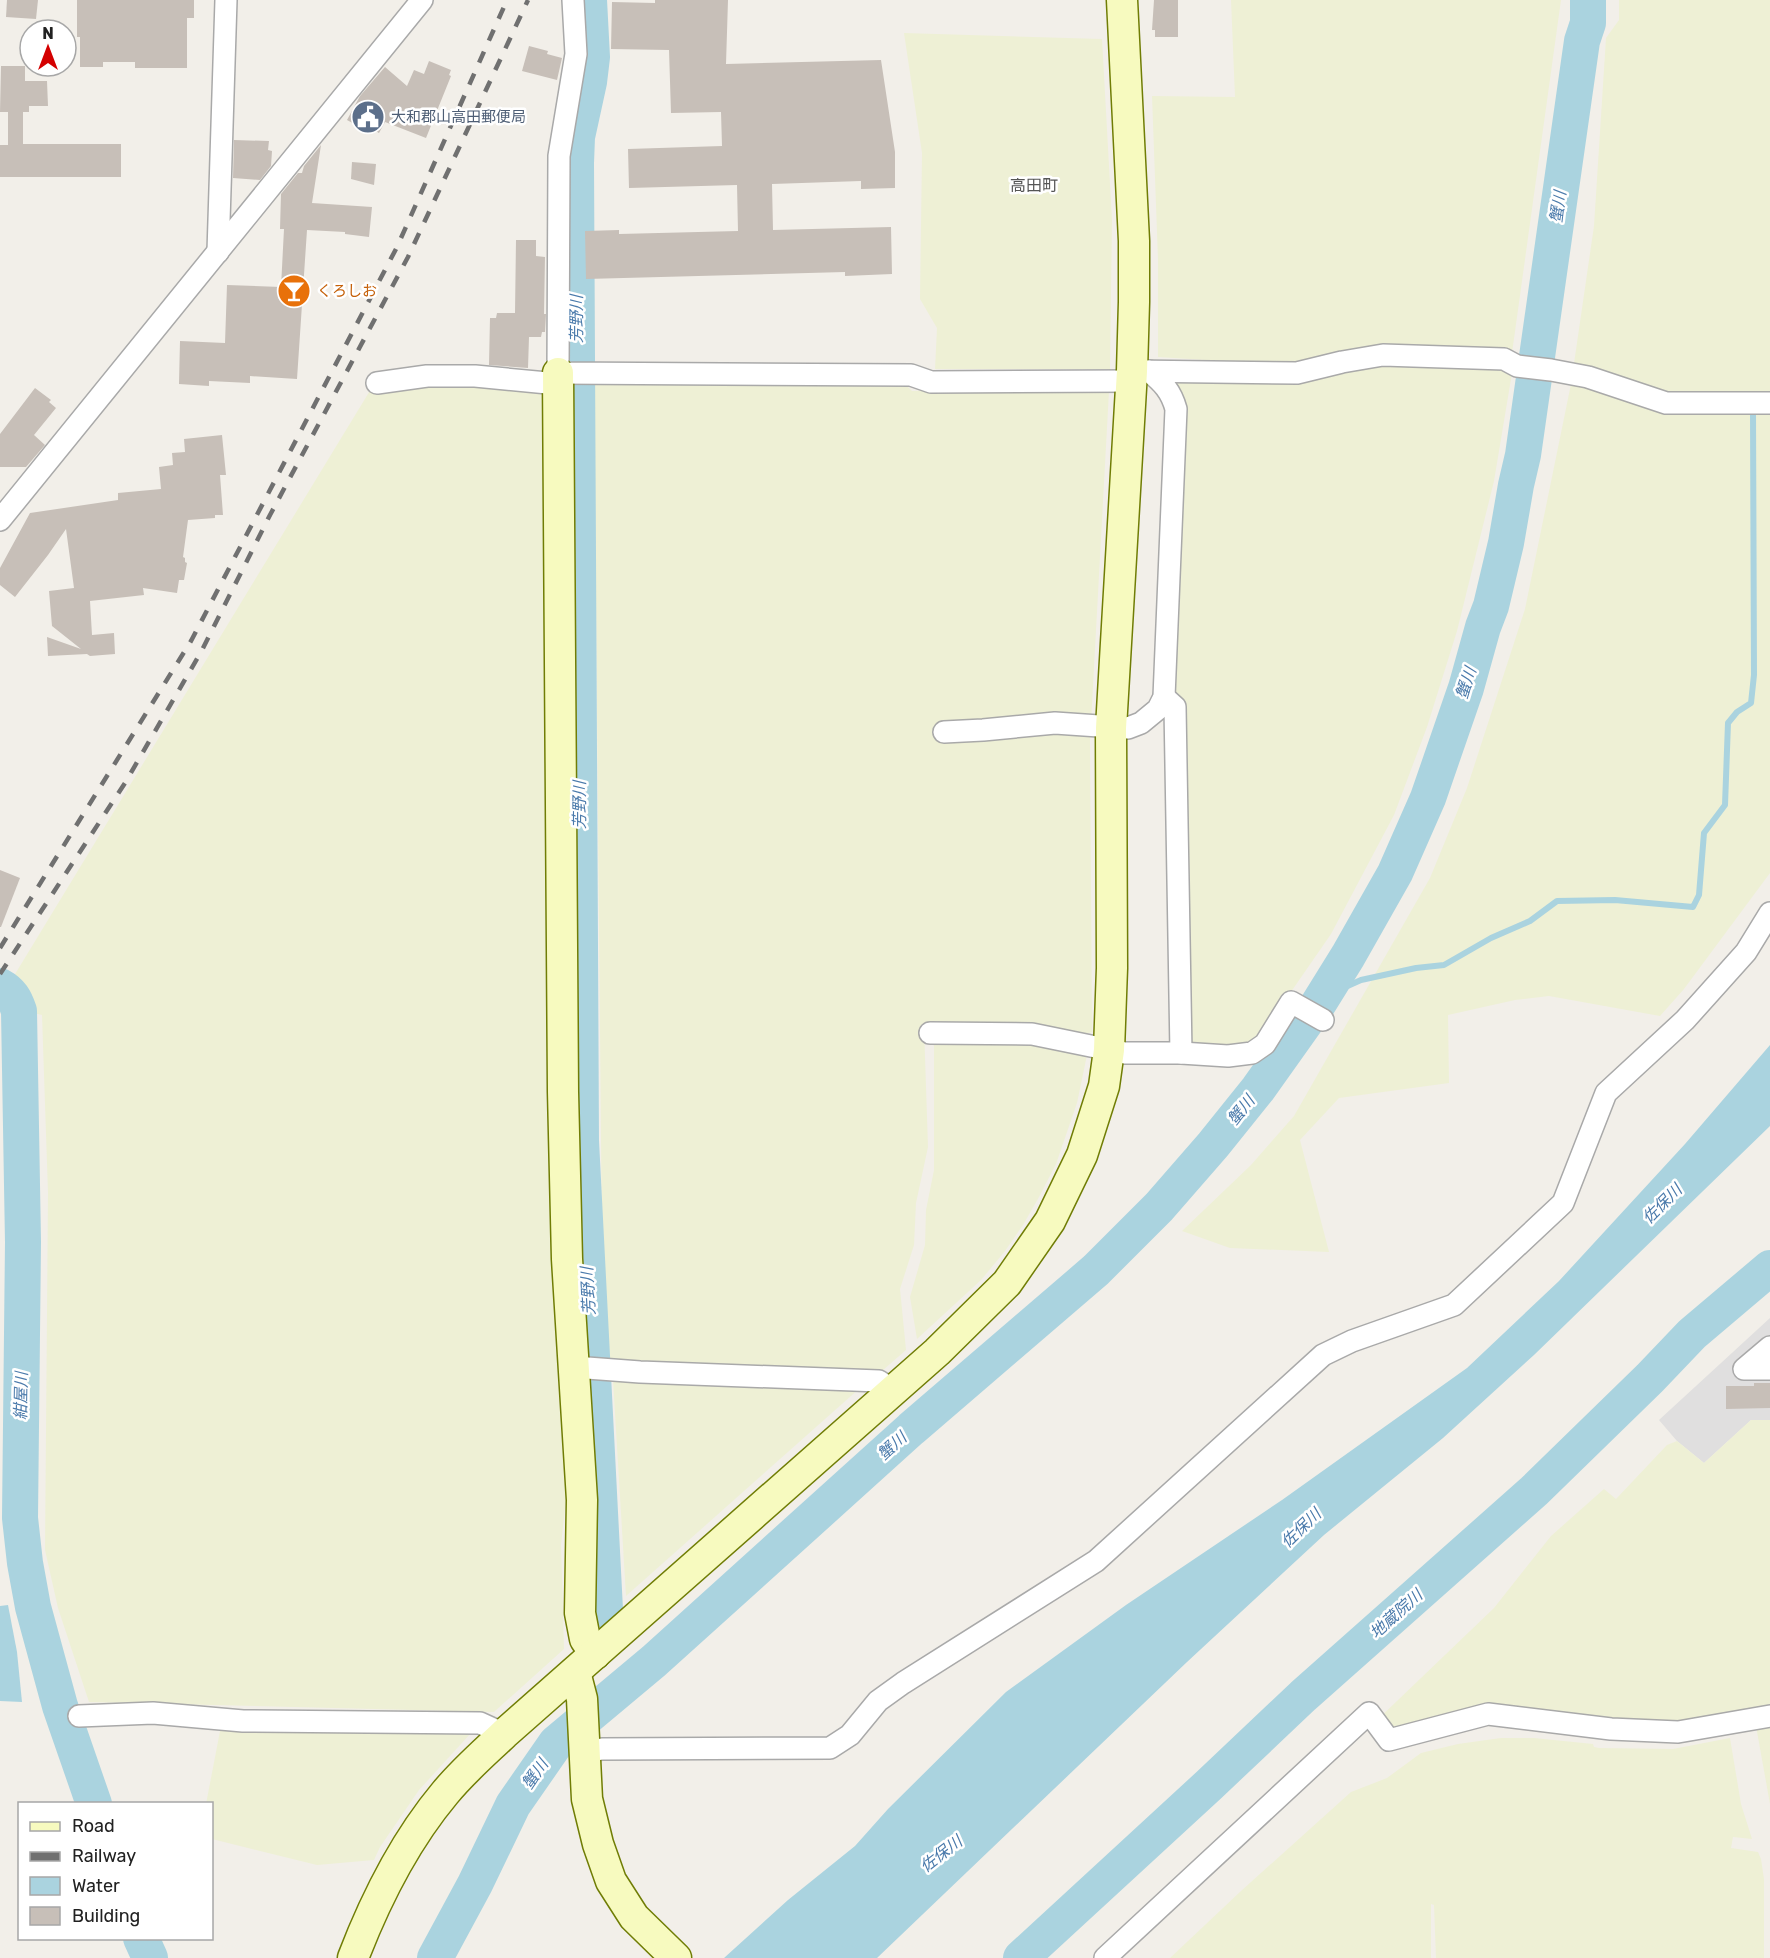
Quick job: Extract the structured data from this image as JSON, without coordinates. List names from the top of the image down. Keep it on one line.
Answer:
{"districts":["高田町"],"water":["蟹川","芳野川","佐保川","紺屋川","地蔵院川"],"places":{"public building":["大和郡山高田郵便局"],"bar":["くろしお"]},"legend":["Road","Railway","Water","Building"],"north":"top"}
